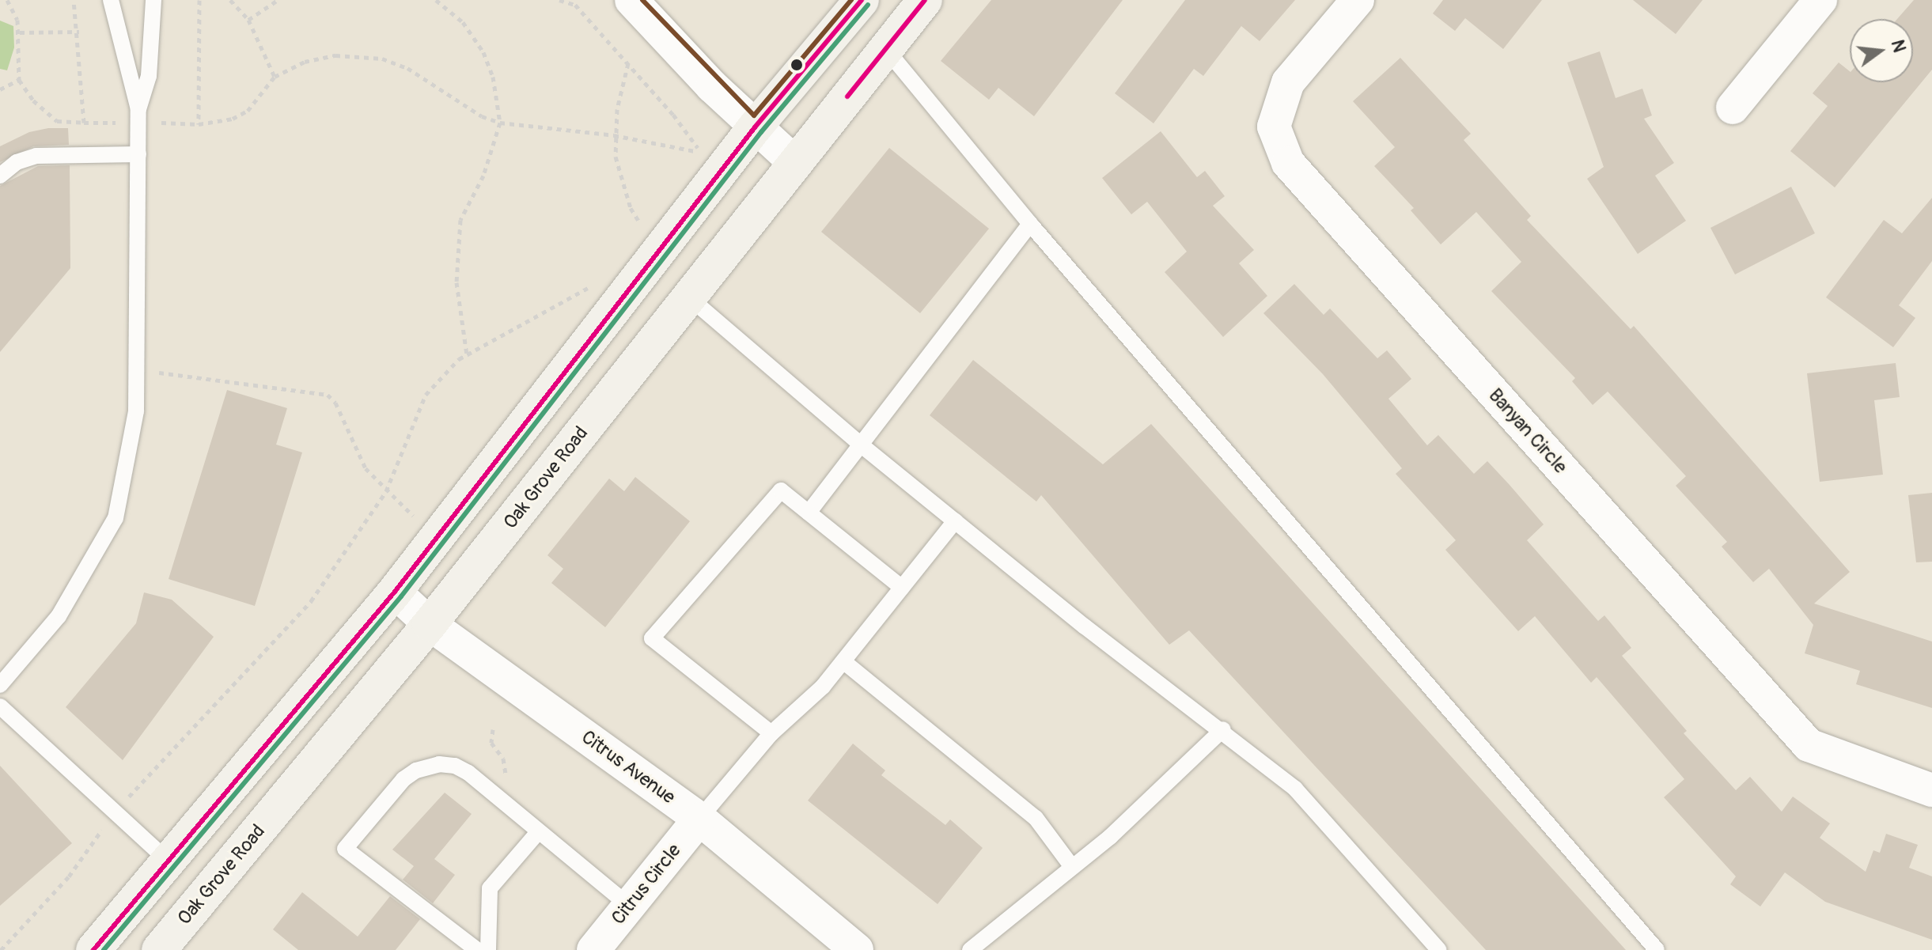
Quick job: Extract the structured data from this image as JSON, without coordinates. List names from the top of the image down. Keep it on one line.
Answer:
{"streets":{"main road":["Oak Grove Road"],"street":["Banyan Circle","Citrus Avenue","Citrus Circle"]},"crossings":[["Oak Grove Road","Citrus Avenue"],["Citrus Avenue","Citrus Circle"]],"north":"right"}
